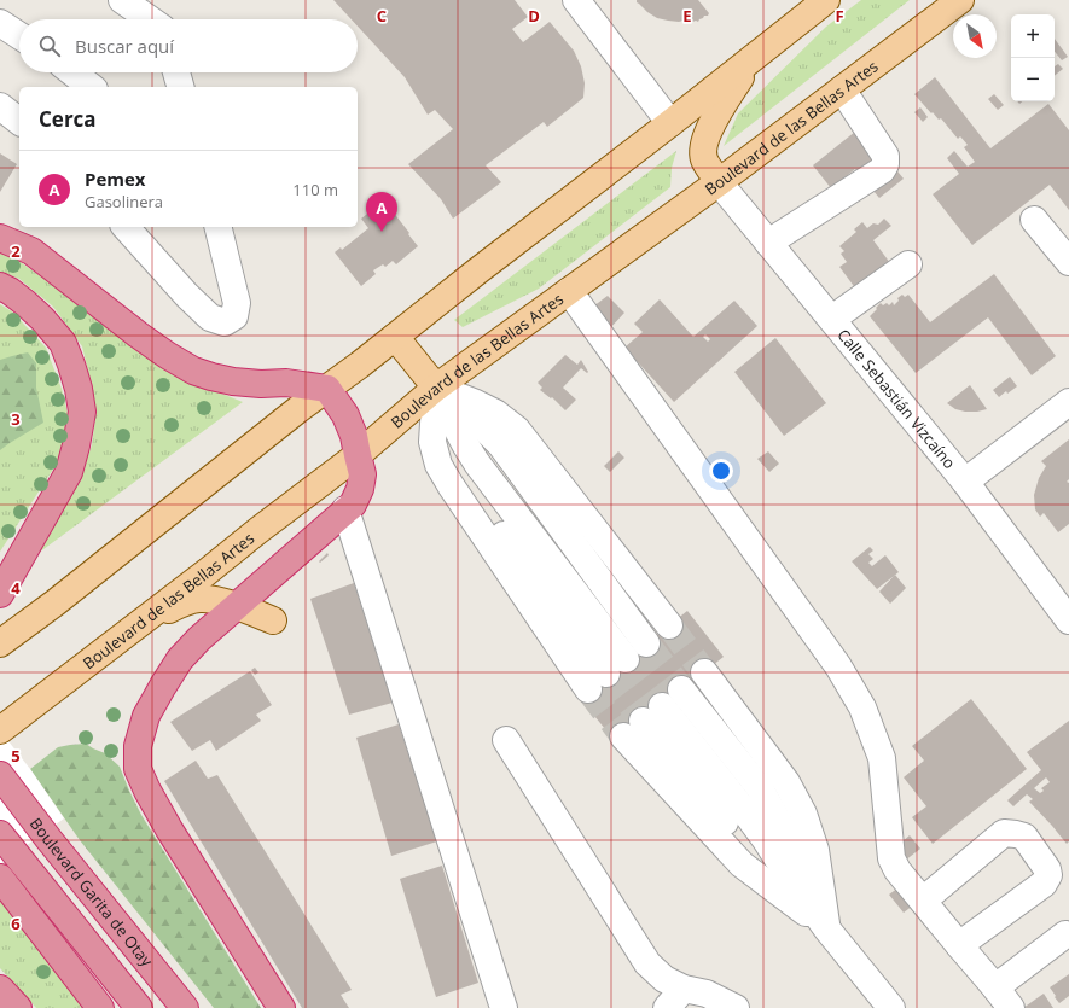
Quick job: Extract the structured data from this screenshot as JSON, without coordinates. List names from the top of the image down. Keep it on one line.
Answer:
{"streets":{"highway":["Boulevard Garita de Otay"],"main road":["Boulevard de las Bellas Artes"],"street":["Calle Sebastián Vizcaíno"]},"crossings":[["Boulevard de las Bellas Artes","Calle Sebastián Vizcaíno"]],"north":"bottom right","page":{"map_buttons":["+","−"],"search":"Buscar aquí","heading":"Cerca","list":[{"mark":"A","name":"Pemex","note":"Gasolinera","value":"110 m"}],"pins":"A"},"grid":{"columns":["C","D","E","F"],"rows":["2","3","4","5","6"]}}
